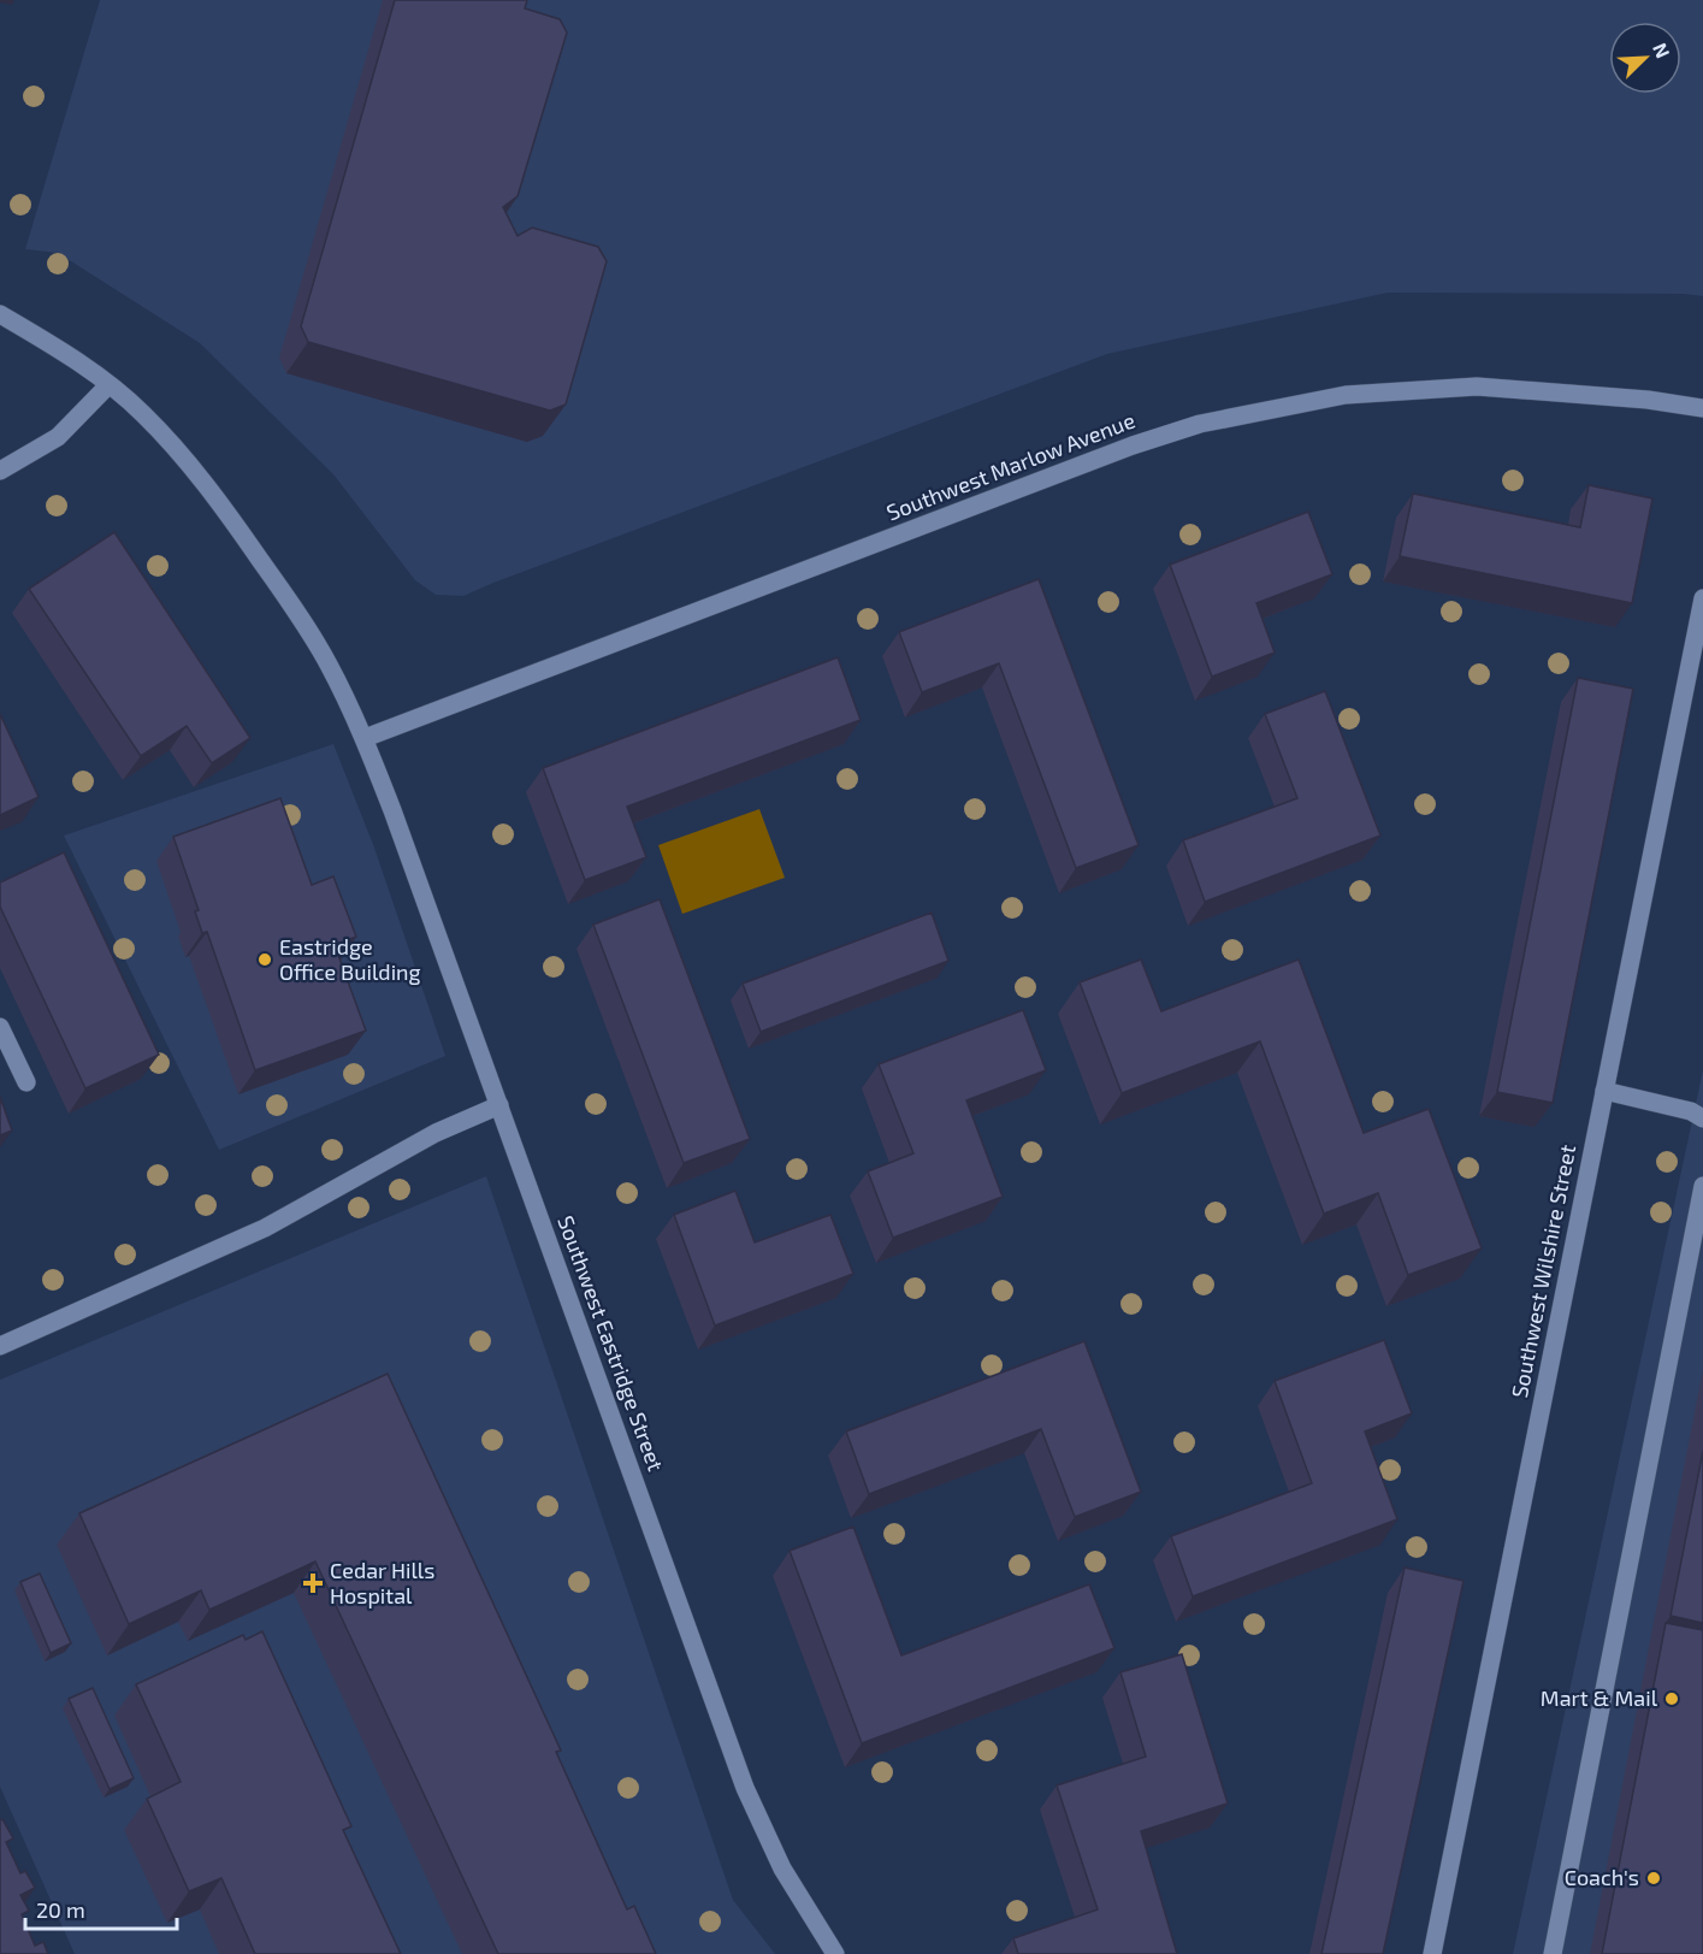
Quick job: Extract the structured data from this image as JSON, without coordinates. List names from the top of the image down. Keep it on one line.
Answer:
{"streets":{"street":["Southwest Marlow Avenue","Southwest Wilshire Street","Southwest Eastridge Street"]},"crossings":[["Southwest Marlow Avenue","Southwest Eastridge Street"]],"places":{"other":["Eastridge Office Building","Mart & Mail","Coach's"],"health":["Cedar Hills Hospital"]},"scale_bar":"20 m","north":"top right"}
